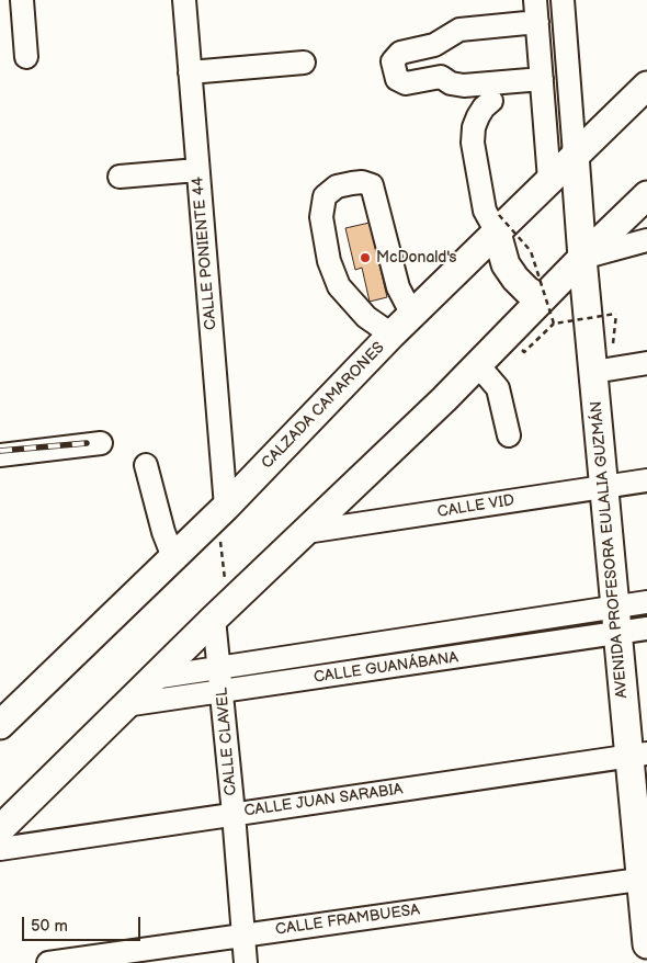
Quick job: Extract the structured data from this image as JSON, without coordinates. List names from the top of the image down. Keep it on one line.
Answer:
{"streets":{"main road":["CALZADA CAMARONES","AVENIDA PROFESORA EULALIA GUZMÁN"],"street":["CALLE PONIENTE 44","CALLE VID","CALLE GUANÁBANA","CALLE CLAVEL","CALLE JUAN SARABIA","CALLE FRAMBUESA"]},"crossings":[["CALLE PONIENTE 44","CALZADA CAMARONES"],["CALZADA CAMARONES","AVENIDA PROFESORA EULALIA GUZMÁN"],["CALLE VID","AVENIDA PROFESORA EULALIA GUZMÁN"],["AVENIDA PROFESORA EULALIA GUZMÁN","CALLE GUANÁBANA"],["AVENIDA PROFESORA EULALIA GUZMÁN","CALLE JUAN SARABIA"],["AVENIDA PROFESORA EULALIA GUZMÁN","CALLE FRAMBUESA"],["CALLE GUANÁBANA","CALLE CLAVEL"],["CALLE CLAVEL","CALLE JUAN SARABIA"],["CALLE CLAVEL","CALLE FRAMBUESA"]],"places":["McDonald's"],"scale_bar":"50 m"}
